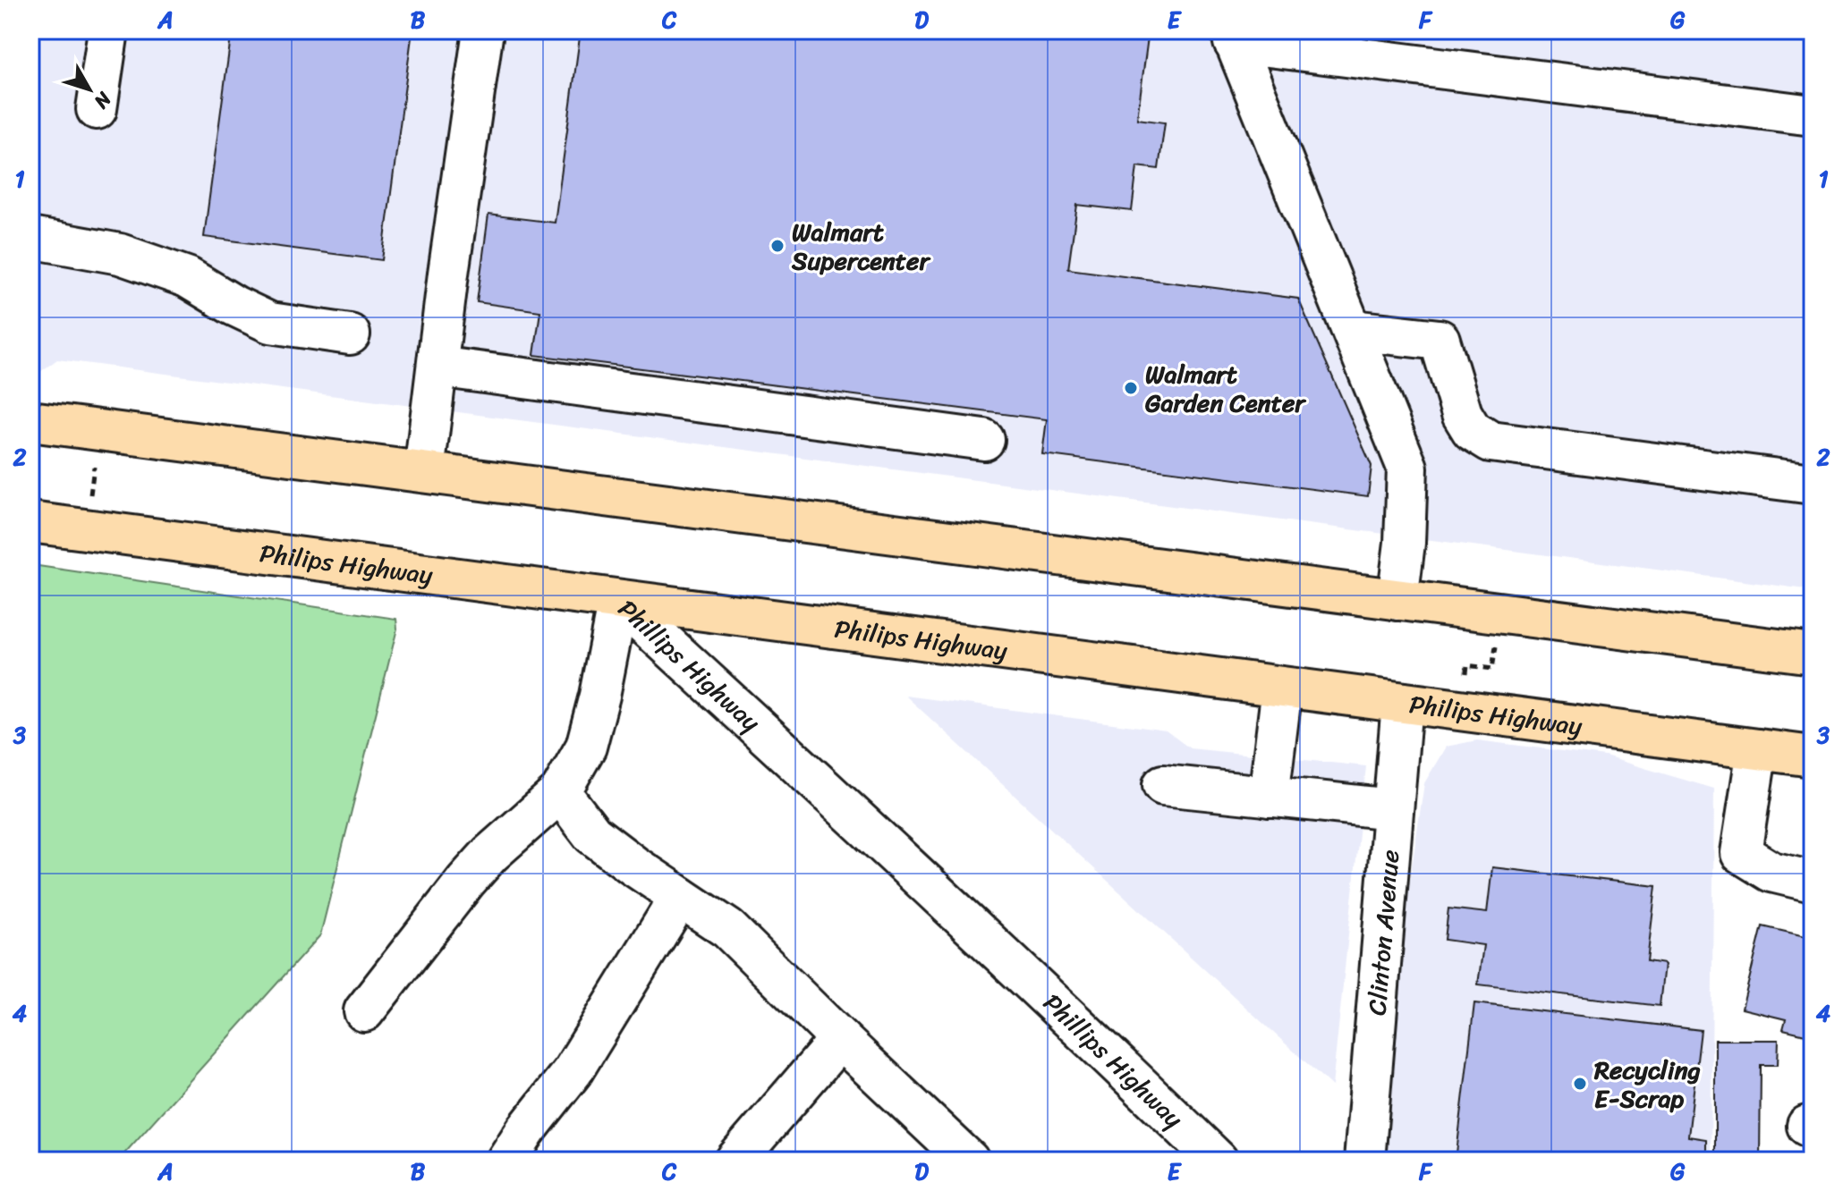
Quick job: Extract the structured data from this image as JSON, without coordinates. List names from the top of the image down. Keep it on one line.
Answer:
{"streets":{"main road":["Philips Highway"],"street":["Phillips Highway","Clinton Avenue"]},"crossings":[["Philips Highway","Phillips Highway"],["Philips Highway","Clinton Avenue"]],"places":["Walmart Supercenter","Walmart Garden Center","Recycling E-Scrap"],"north":"bottom right","grid":{"columns":["A","B","C","D","E","F","G"],"rows":["1","2","3","4"]}}
